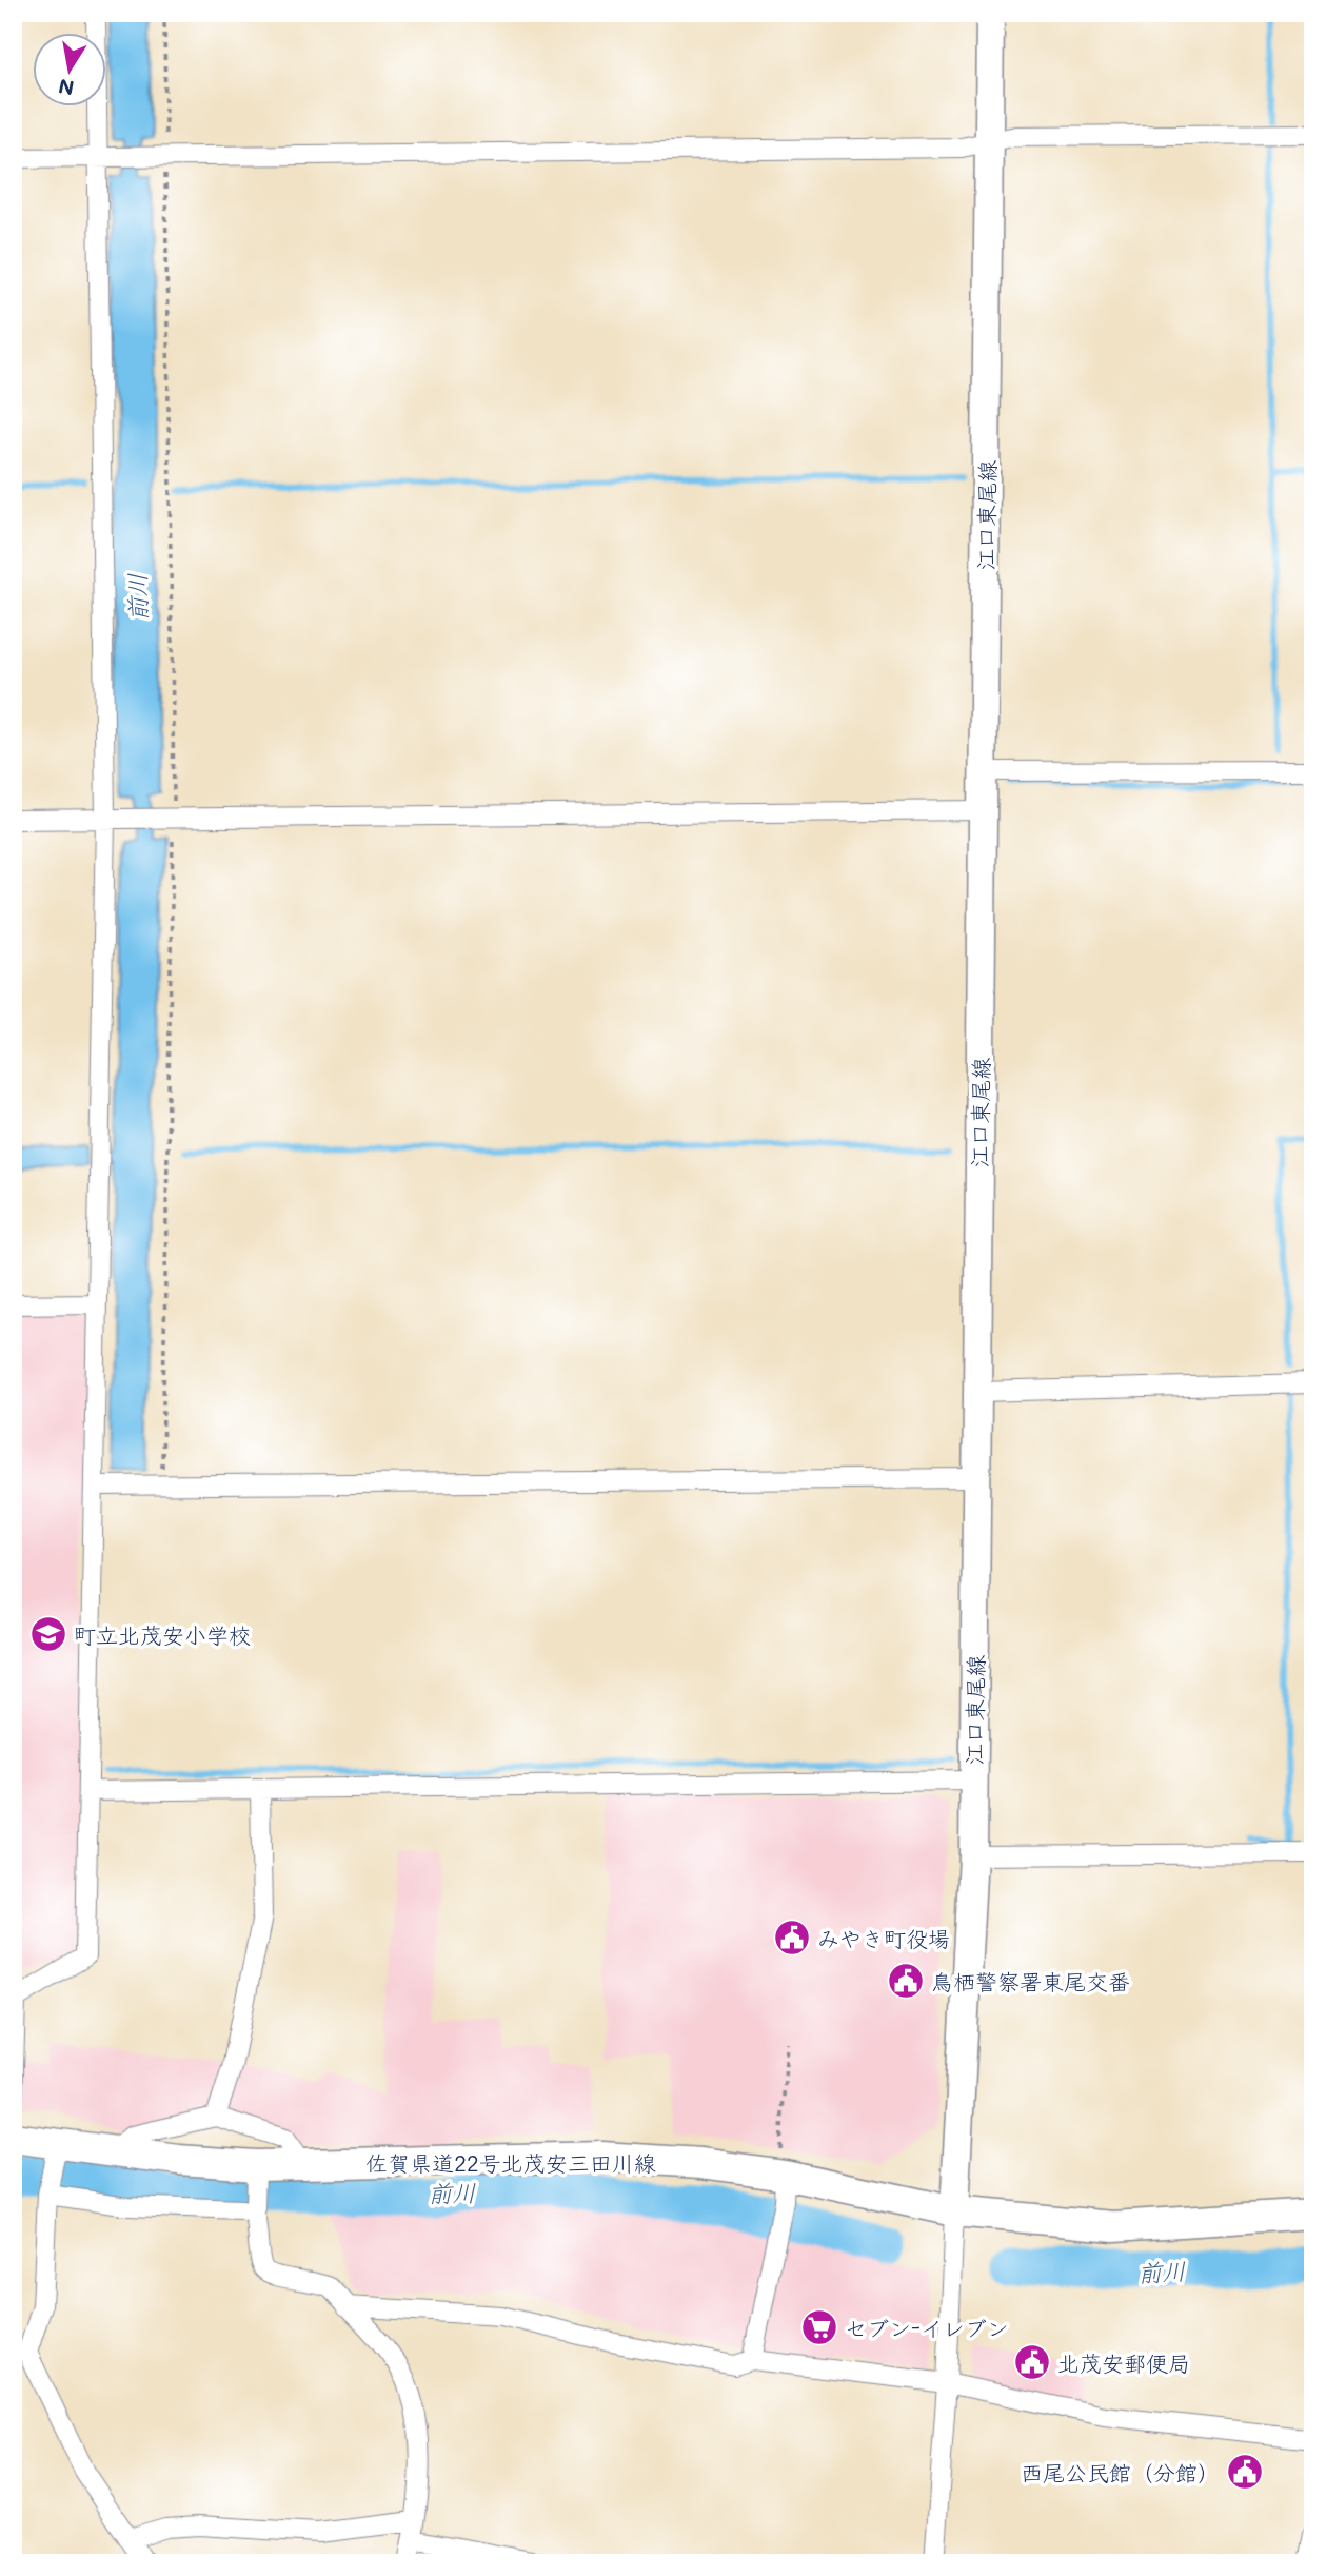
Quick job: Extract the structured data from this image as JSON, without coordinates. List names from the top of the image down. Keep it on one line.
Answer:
{"streets":{"main road":["江口東尾線","佐賀県道22号北茂安三田川線"]},"crossings":[["江口東尾線","佐賀県道22号北茂安三田川線"]],"water":["前川"],"places":{"school or university":["町立北茂安小学校"],"public building":["みやき町役場","鳥栖警察署東尾交番","北茂安郵便局","西尾公民館（分館）"],"supermarket":["セブン-イレブン"]},"north":"bottom"}
